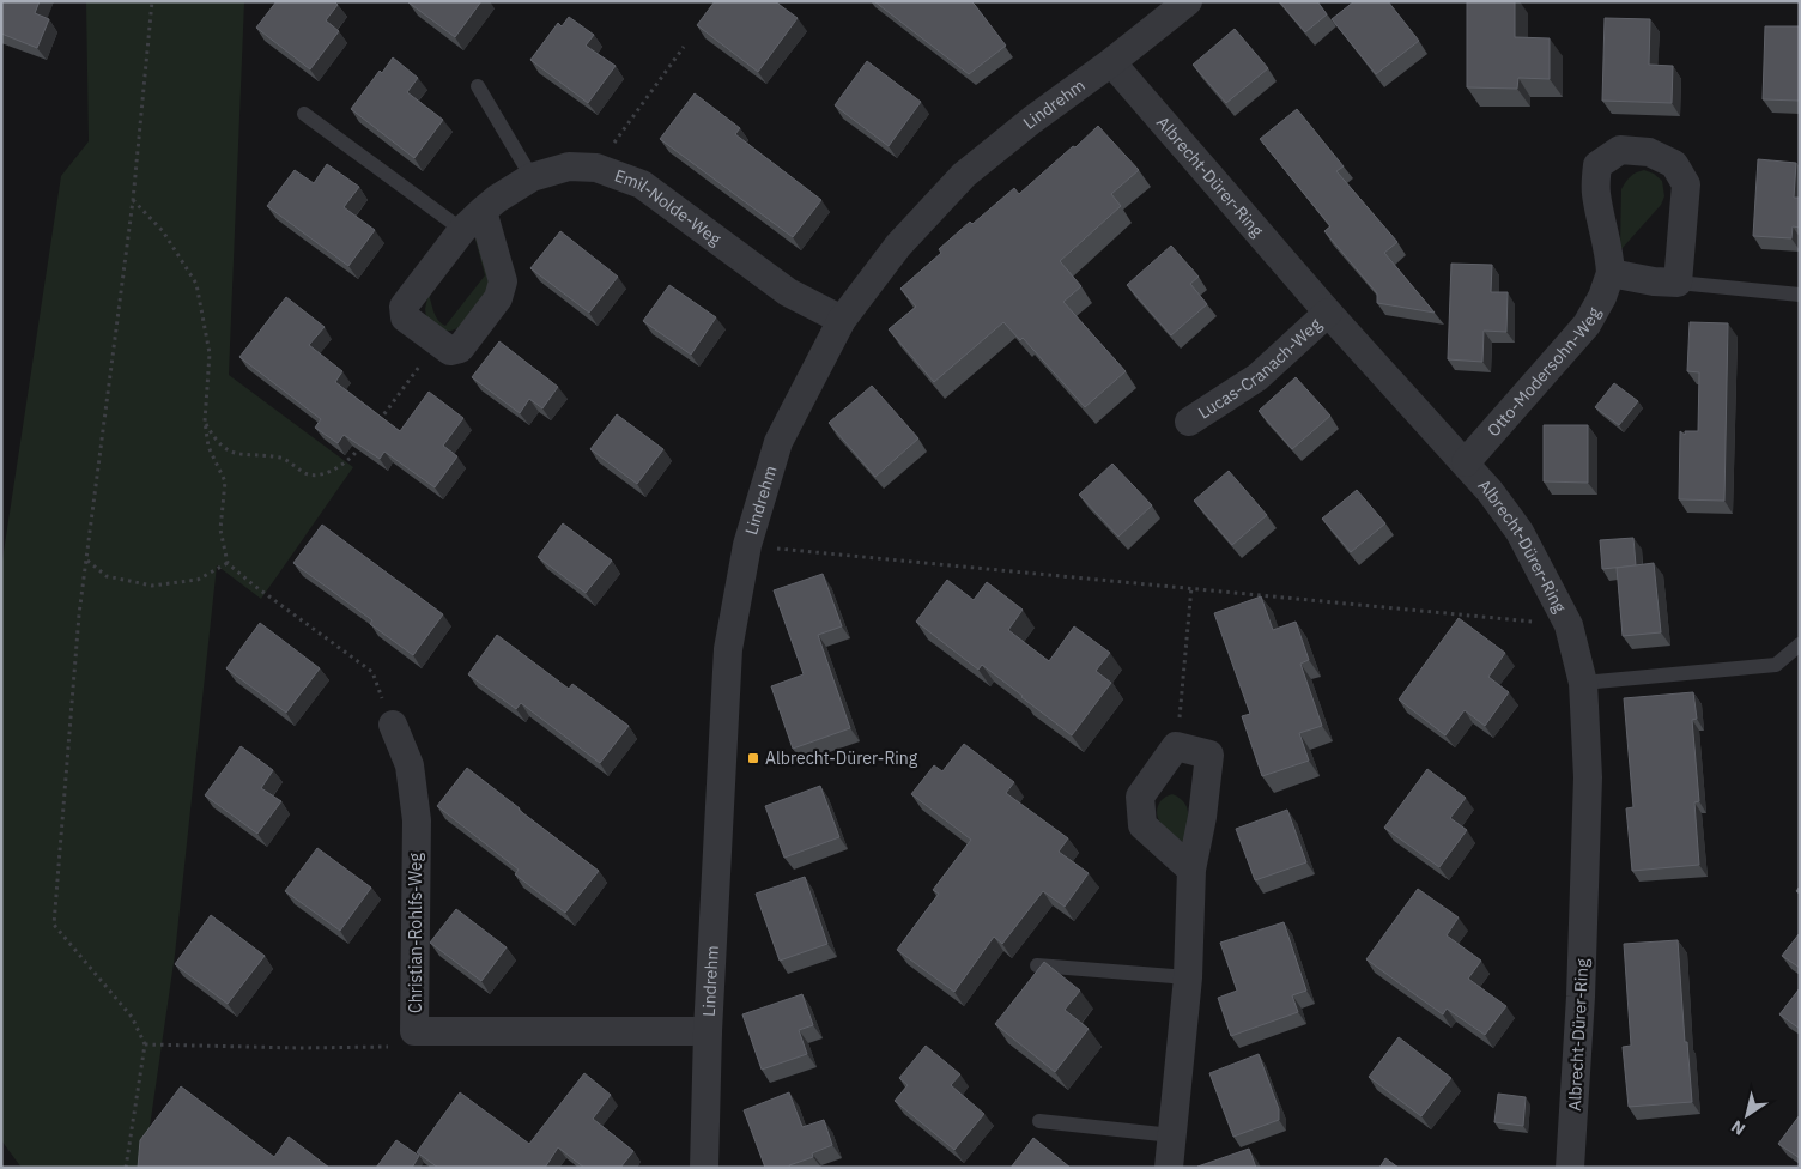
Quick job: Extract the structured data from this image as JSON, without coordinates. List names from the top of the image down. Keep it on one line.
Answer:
{"streets":{"street":["Lindrehm","Albrecht-Dürer-Ring","Emil-Nolde-Weg","Lucas-Cranach-Weg","Otto-Modersohn-Weg","Christian-Rohlfs-Weg"]},"crossings":[["Lindrehm","Albrecht-Dürer-Ring"],["Lindrehm","Emil-Nolde-Weg"],["Lindrehm","Christian-Rohlfs-Weg"],["Albrecht-Dürer-Ring","Lucas-Cranach-Weg"],["Albrecht-Dürer-Ring","Otto-Modersohn-Weg"]],"places":{"transit":["Albrecht-Dürer-Ring"]},"north":"bottom left"}
